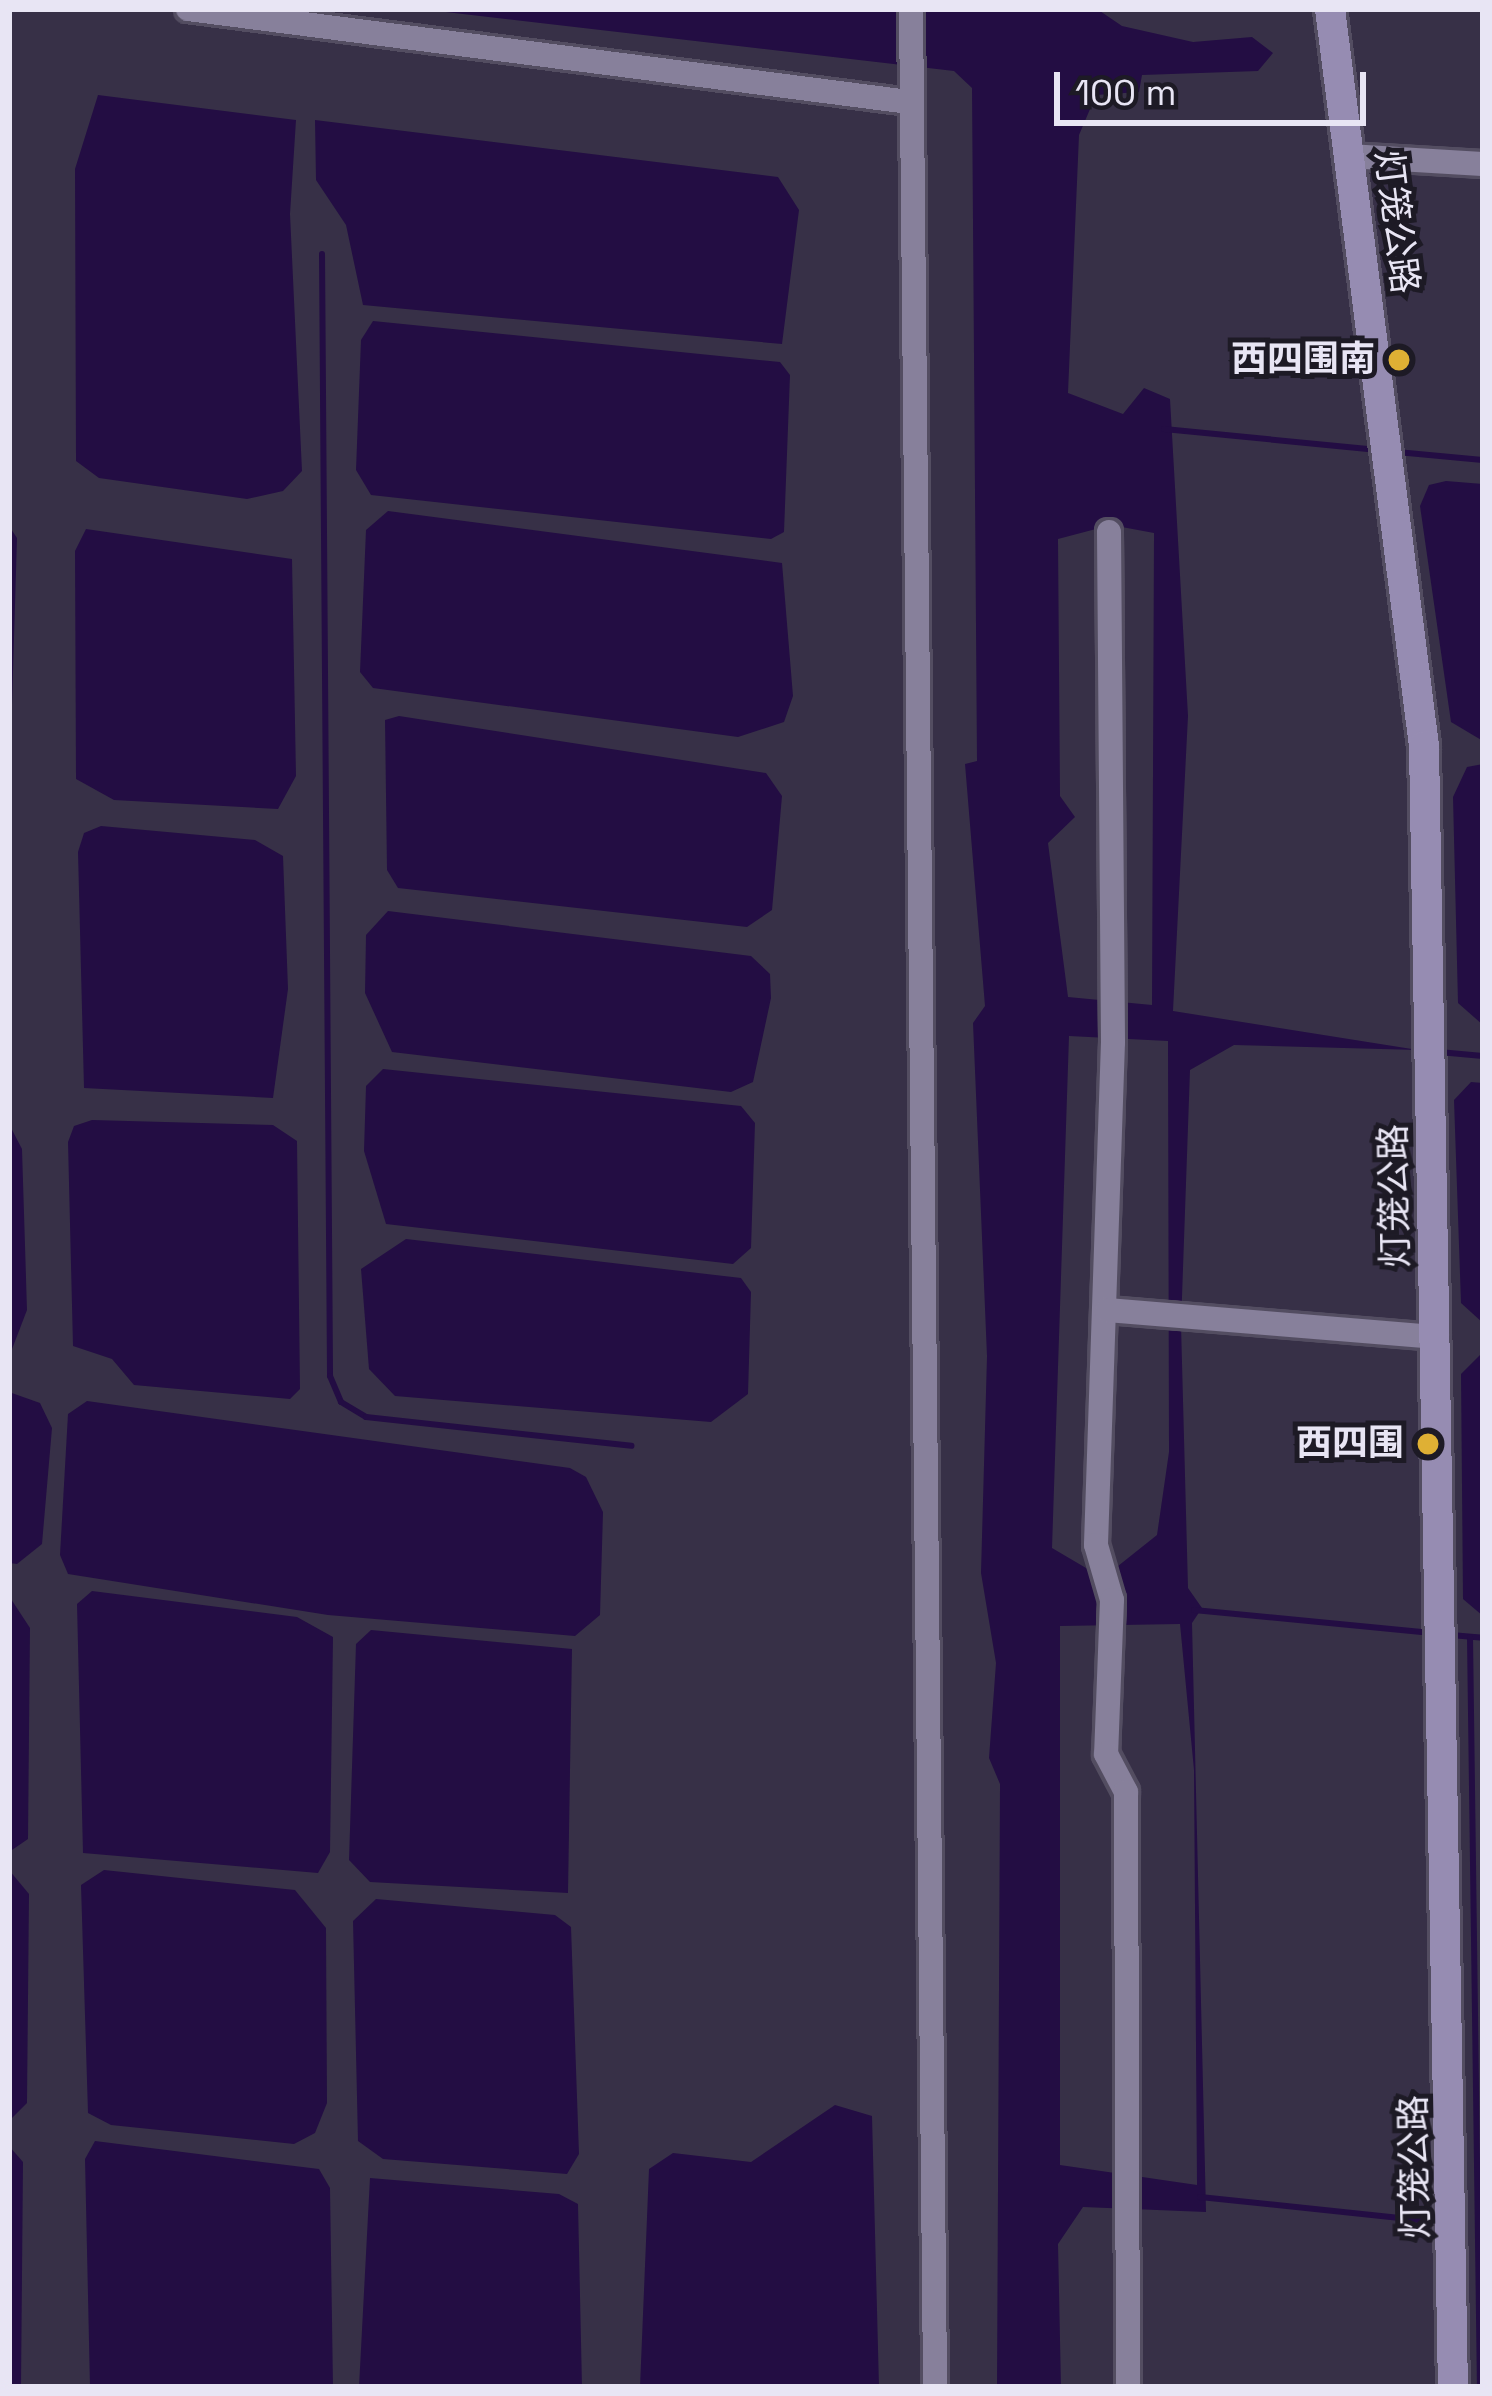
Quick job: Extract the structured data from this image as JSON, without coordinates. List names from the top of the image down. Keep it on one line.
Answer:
{"streets":{"street":["灯笼公路"]},"places":["西四围南","西四围"],"scale_bar":"100 m"}
